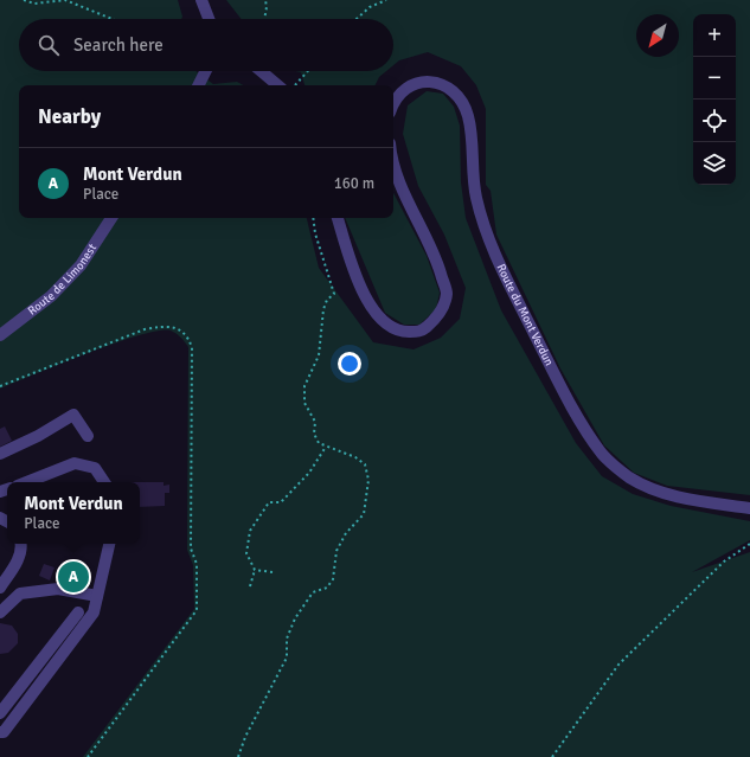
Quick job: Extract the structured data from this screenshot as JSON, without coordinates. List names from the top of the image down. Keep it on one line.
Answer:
{"streets":{"street":["Route de Limonest","Route du Mont Verdun"]},"north":"bottom left","page":{"map_buttons":["+","−"],"search":"Search here","heading":"Nearby","list":[{"mark":"A","name":"Mont Verdun","note":"Place","value":"160 m"}],"popup":["Mont Verdun","Place"],"pins":"A"}}
